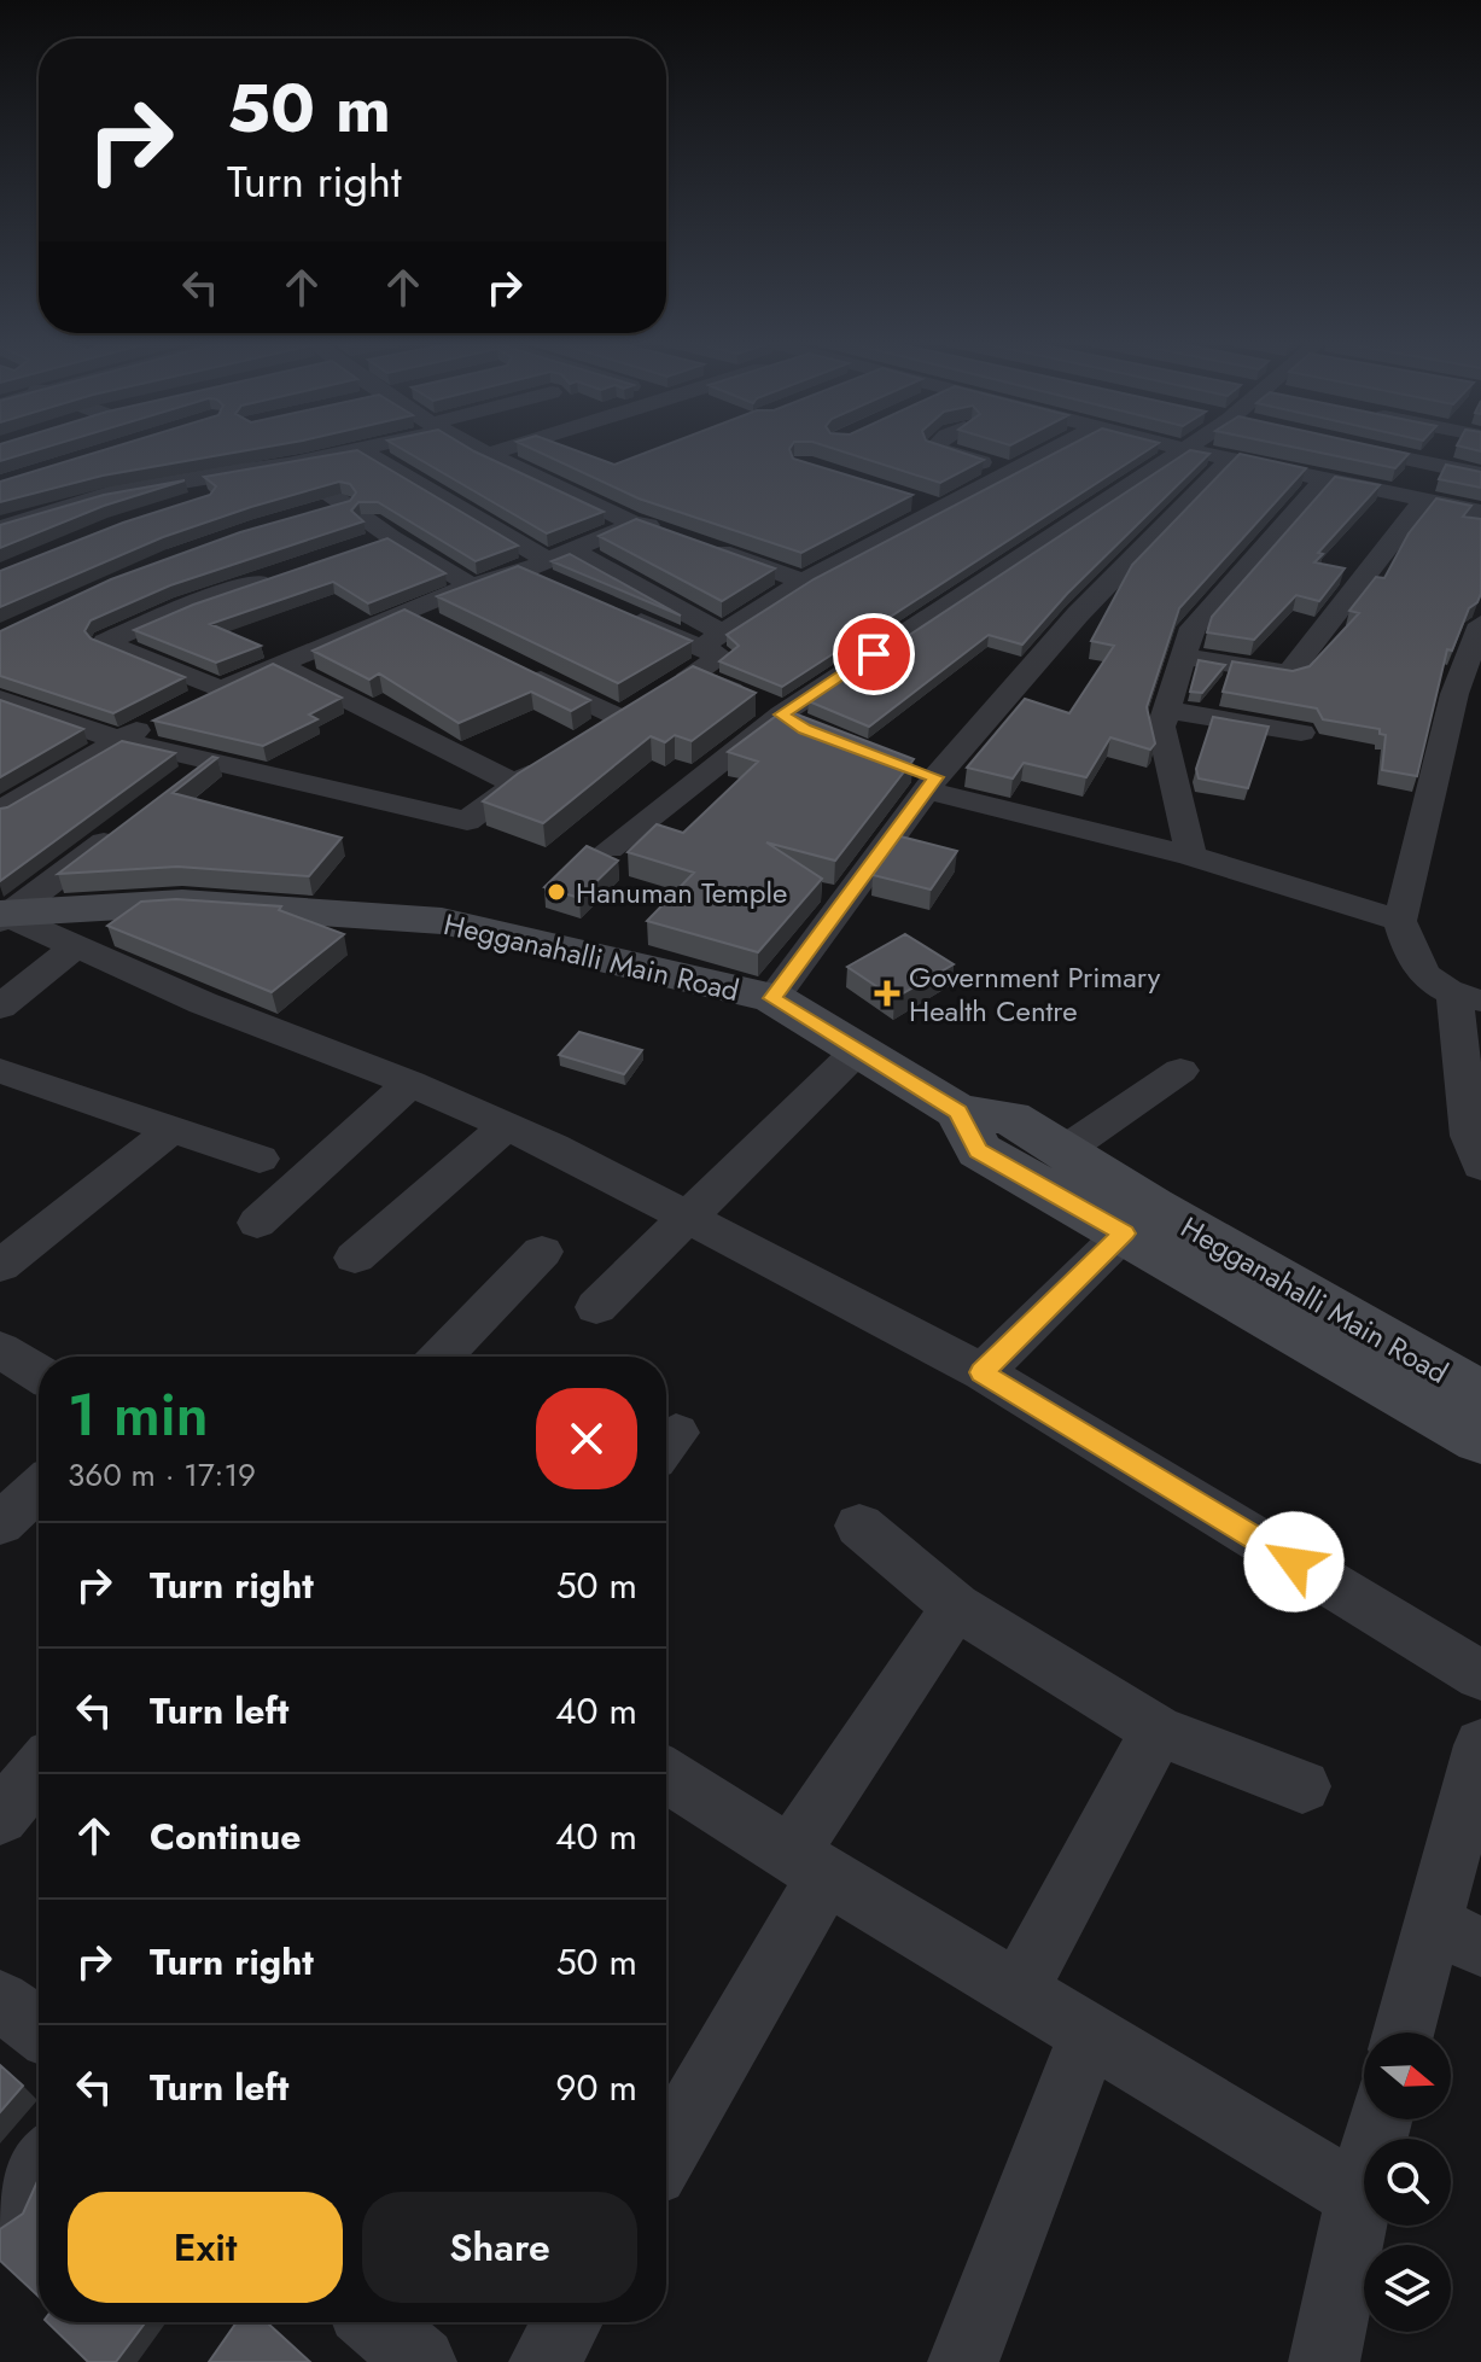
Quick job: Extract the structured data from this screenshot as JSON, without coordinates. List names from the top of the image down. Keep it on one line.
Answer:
{"streets":{"main road":["Hegganahalli Main Road"]},"places":{"other":["Hanuman Temple"],"health":["Government Primary Health Centre"]},"north":"right","page":{"turn":["50 m","Turn right"],"heading":["1 min","360 m · 17:19"],"list":[{"name":"Turn right","value":"50 m"},{"name":"Turn left","value":"40 m"},{"name":"Continue","value":"40 m"},{"name":"Turn right","value":"50 m"},{"name":"Turn left","value":"90 m"}],"buttons":["Exit","Share"]}}
